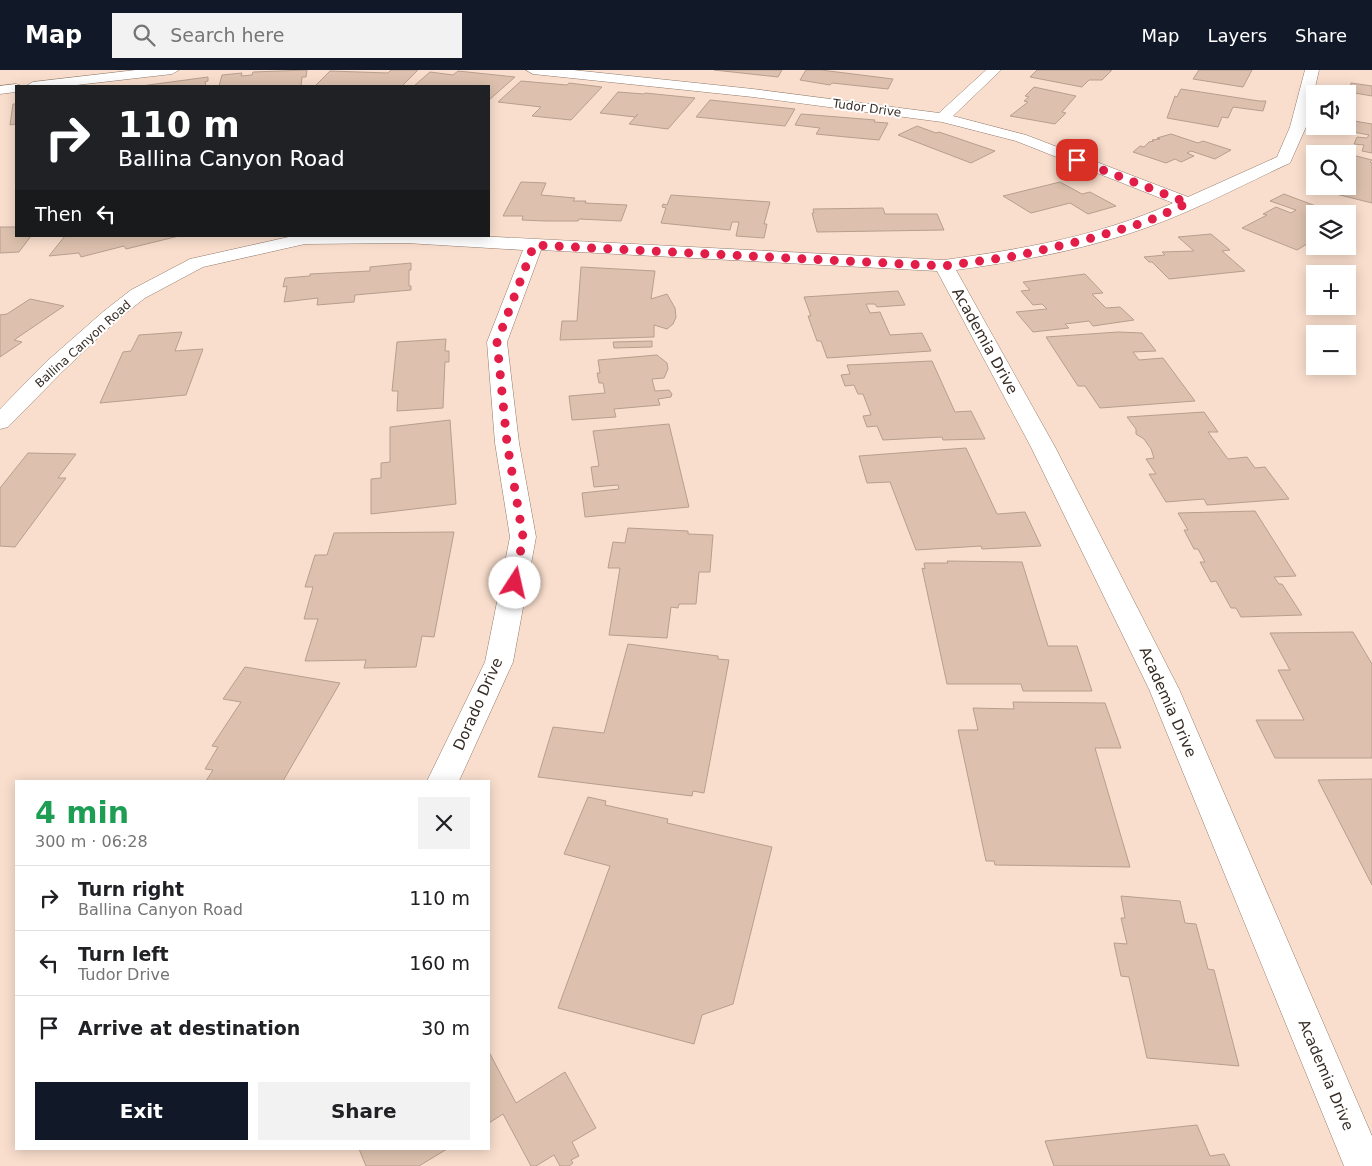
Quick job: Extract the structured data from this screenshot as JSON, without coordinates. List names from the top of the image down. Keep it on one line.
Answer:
{"streets":{"street":["Tudor Drive","Academia Drive","Ballina Canyon Road","Dorado Drive"]},"crossings":[["Tudor Drive","Ballina Canyon Road"],["Academia Drive","Ballina Canyon Road"],["Ballina Canyon Road","Dorado Drive"]],"page":{"header":"Map","search":"Search here","nav":["Map","Layers","Share"],"map_buttons":["+","−"],"turn":["110 m","Ballina Canyon Road"],"then":"Then","heading":["4 min","300 m · 06:28"],"list":[{"name":"Turn right","note":"Ballina Canyon Road","value":"110 m"},{"name":"Turn left","note":"Tudor Drive","value":"160 m"},{"name":"Arrive at destination","value":"30 m"}],"buttons":["Exit","Share"]}}
